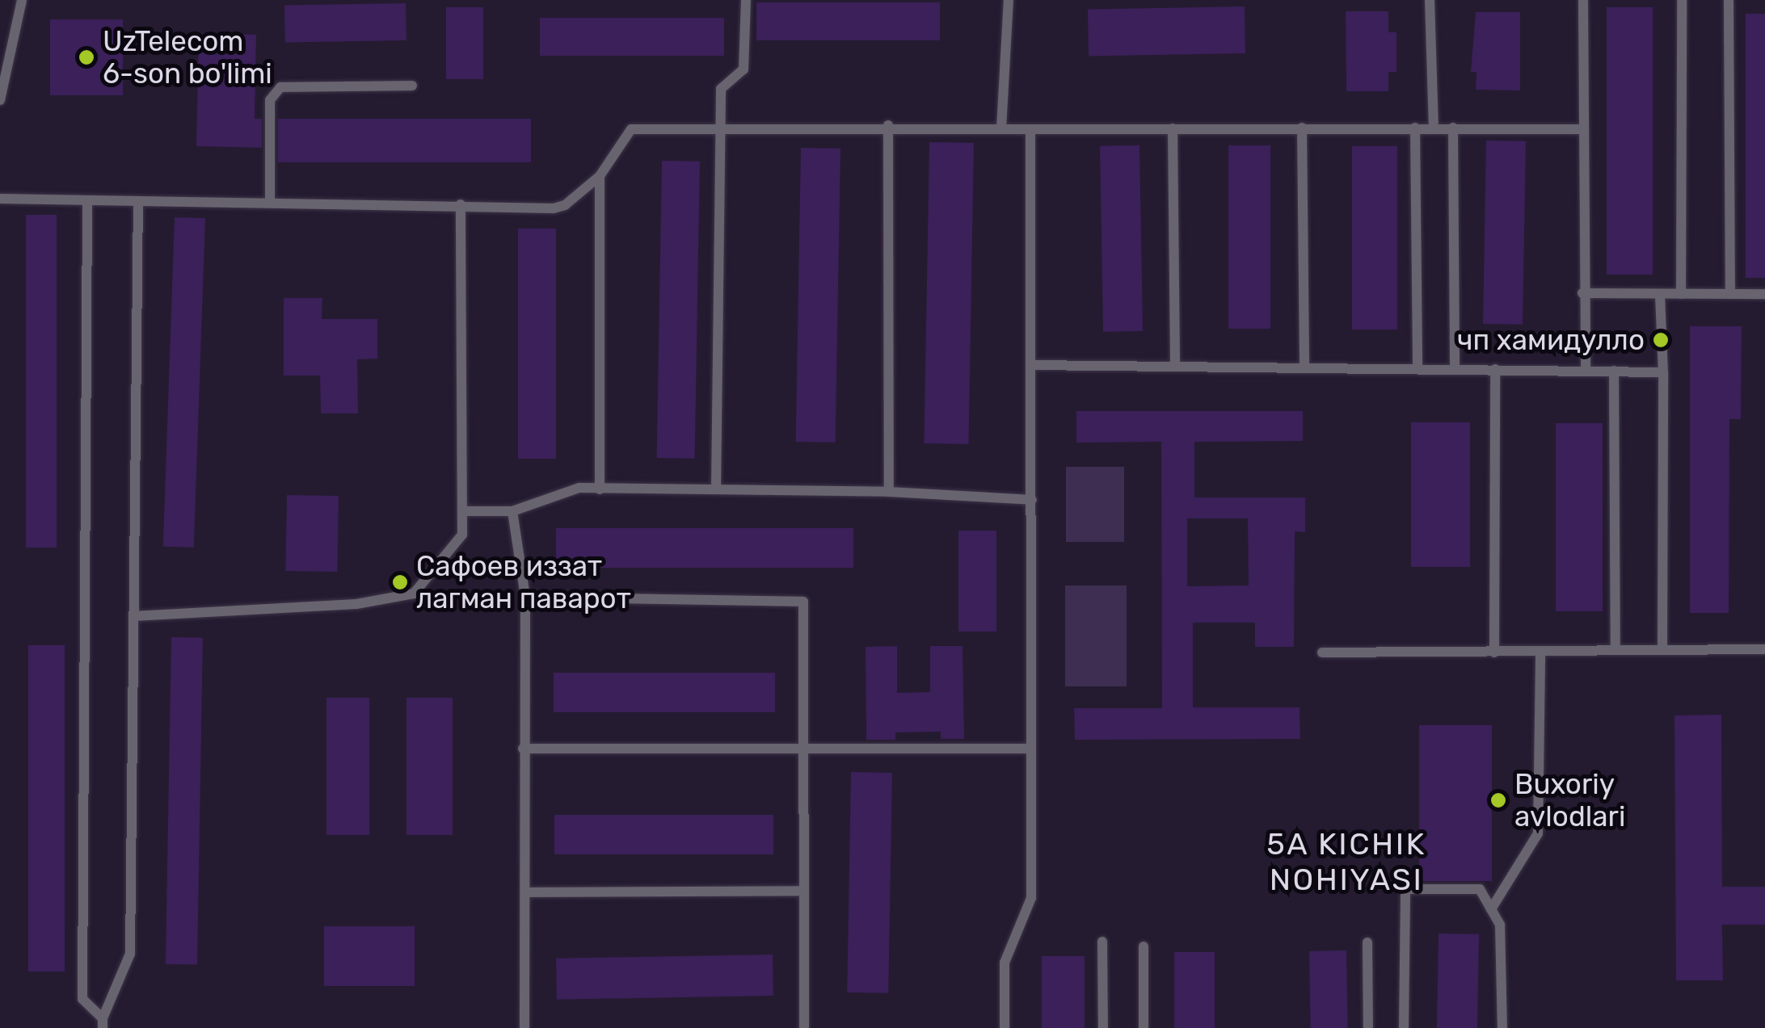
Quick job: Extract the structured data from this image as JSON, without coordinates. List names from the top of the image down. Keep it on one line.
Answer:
{"districts":["5A KICHIK NOHIYASI"],"places":["UzTelecom 6-son bo'limi","чп хамидулло","Сафоев иззат лагман паварот","Buxoriy avlodlari"]}
